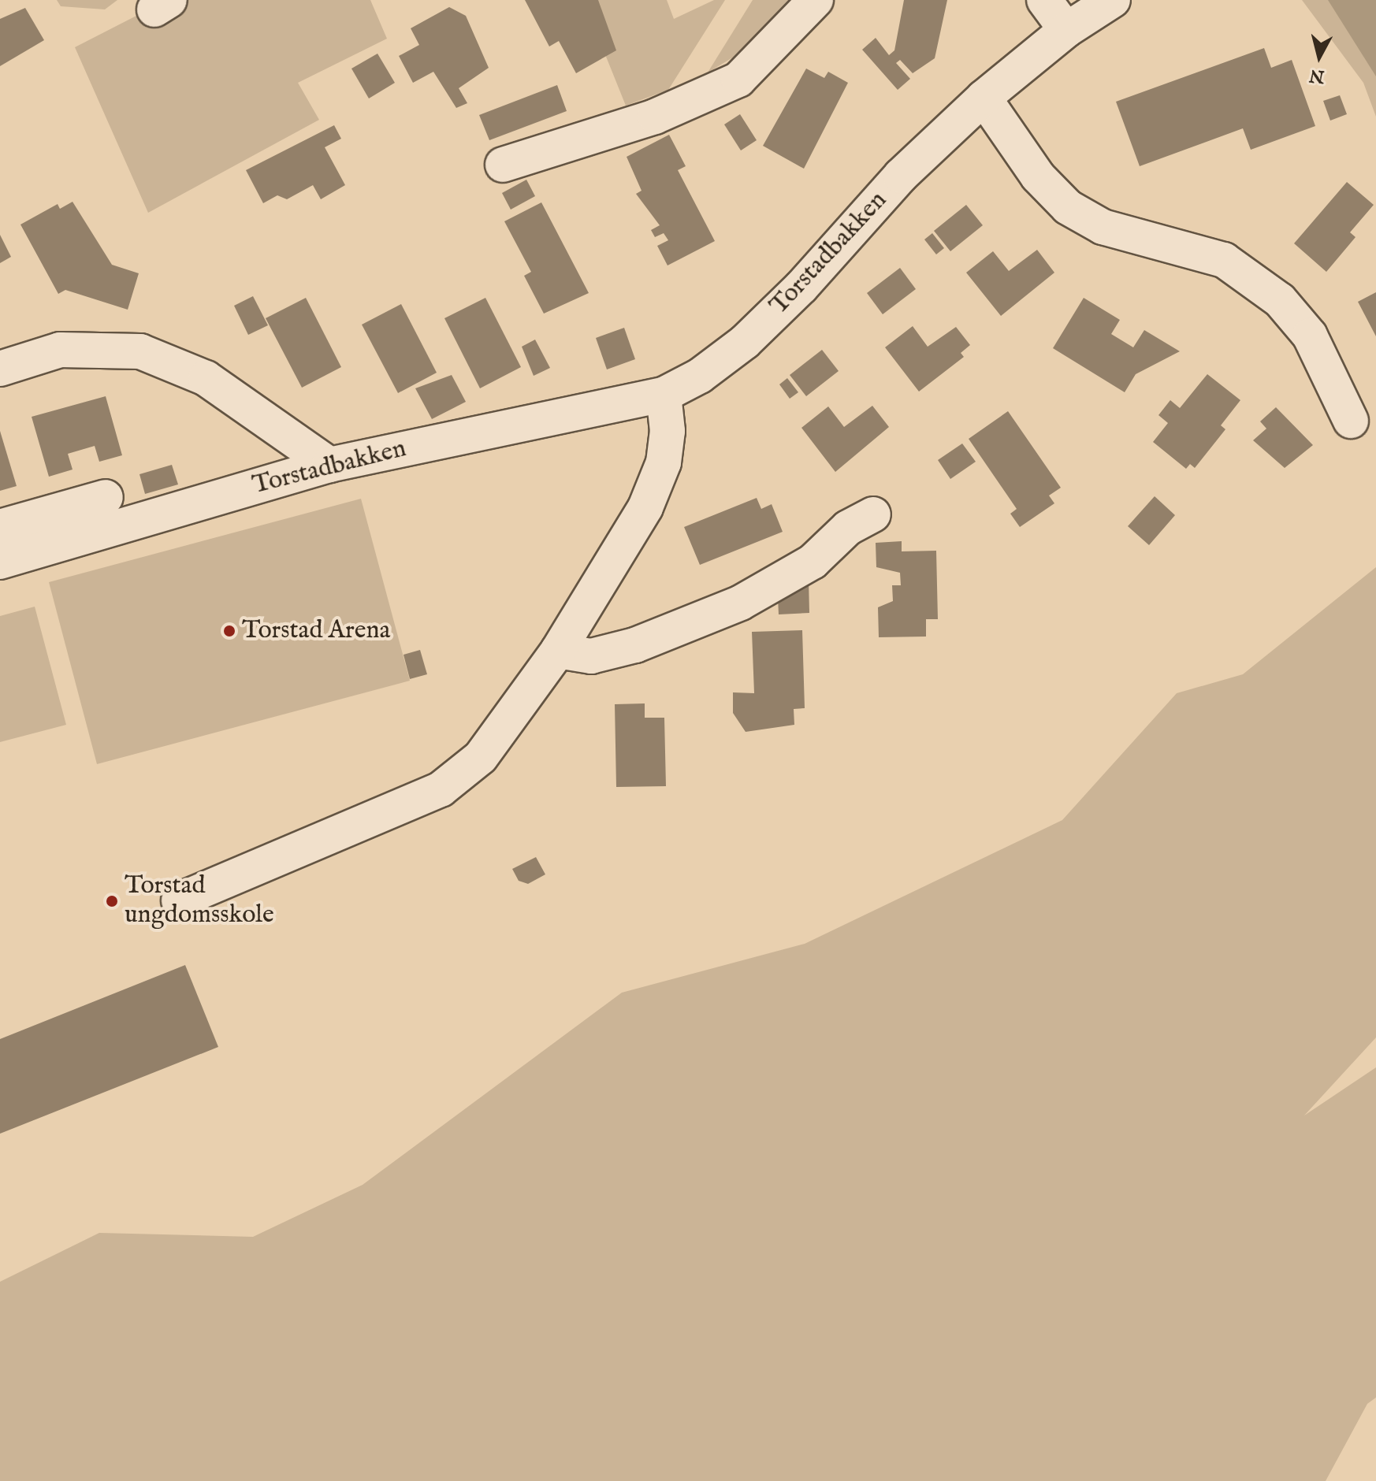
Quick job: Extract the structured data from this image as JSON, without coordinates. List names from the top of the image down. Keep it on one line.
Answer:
{"streets":{"street":["Torstadbakken"]},"places":["Torstad Arena","Torstad ungdomsskole"],"north":"bottom"}
